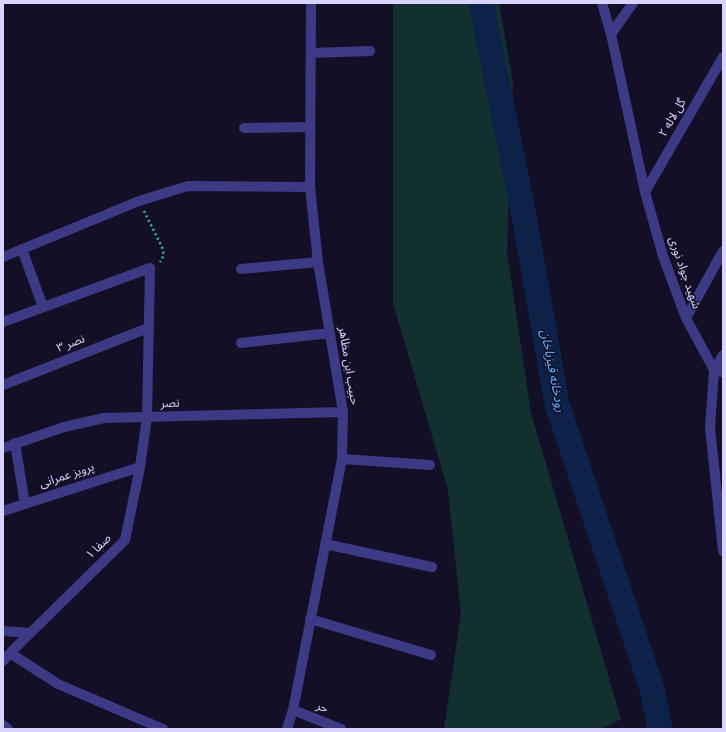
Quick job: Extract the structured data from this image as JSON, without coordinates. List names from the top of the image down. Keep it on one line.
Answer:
{"streets":{"street":["گل لاله ۲","شهید جواد نوری","نصر ۳","حبیب ابن مظاهر","نصر","پرویز عمرانی","صفا ۱","حر"]},"crossings":[["گل لاله ۲","شهید جواد نوری"],["نصر ۳","صفا ۱"],["حبیب ابن مظاهر","نصر"],["حبیب ابن مظاهر","حر"],["نصر","صفا ۱"],["پرویز عمرانی","صفا ۱"]],"water":["رودخانه قیزباخان"]}
